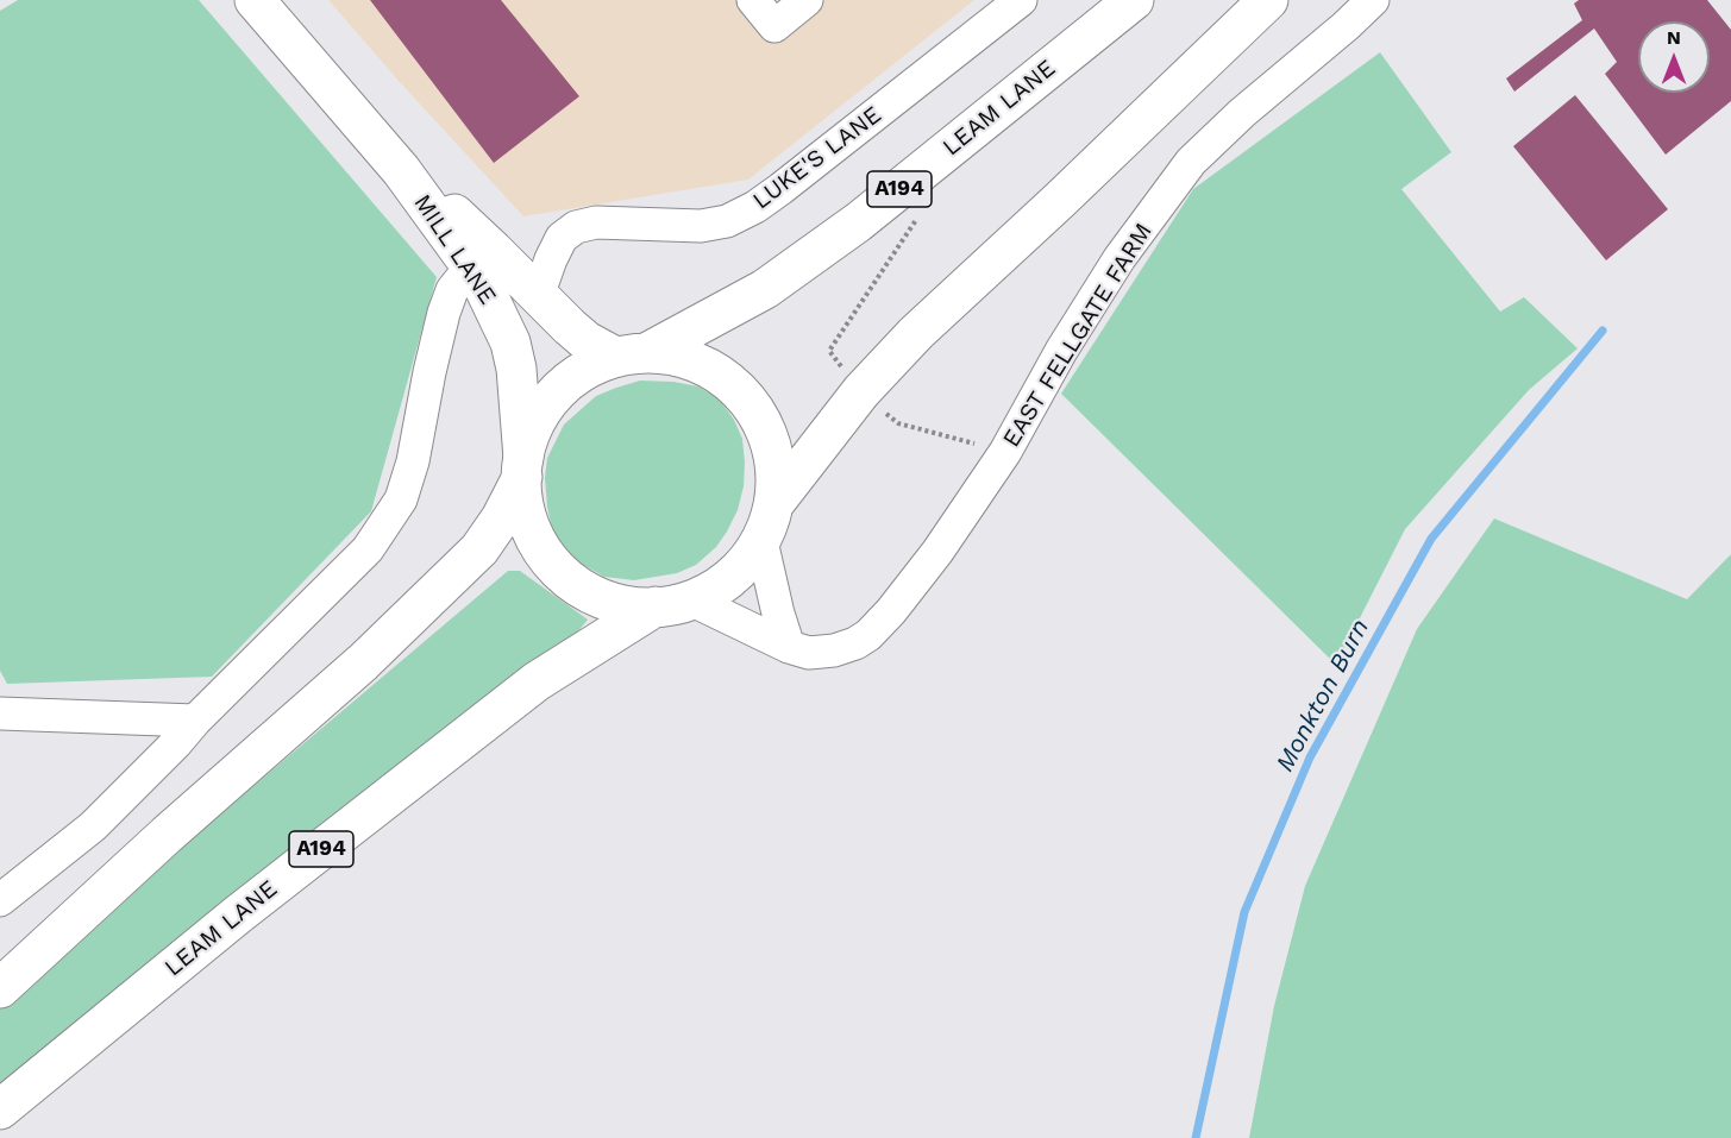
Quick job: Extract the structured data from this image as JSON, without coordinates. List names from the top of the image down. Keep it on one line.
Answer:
{"streets":{"main road":["LEAM LANE","A194","MILL LANE"],"street":["LUKE'S LANE","EAST FELLGATE FARM"]},"crossings":[["LEAM LANE","MILL LANE"],["LEAM LANE","EAST FELLGATE FARM"],["LUKE'S LANE","MILL LANE"],["MILL LANE","EAST FELLGATE FARM"]],"water":["Monkton Burn"],"north":"top"}
